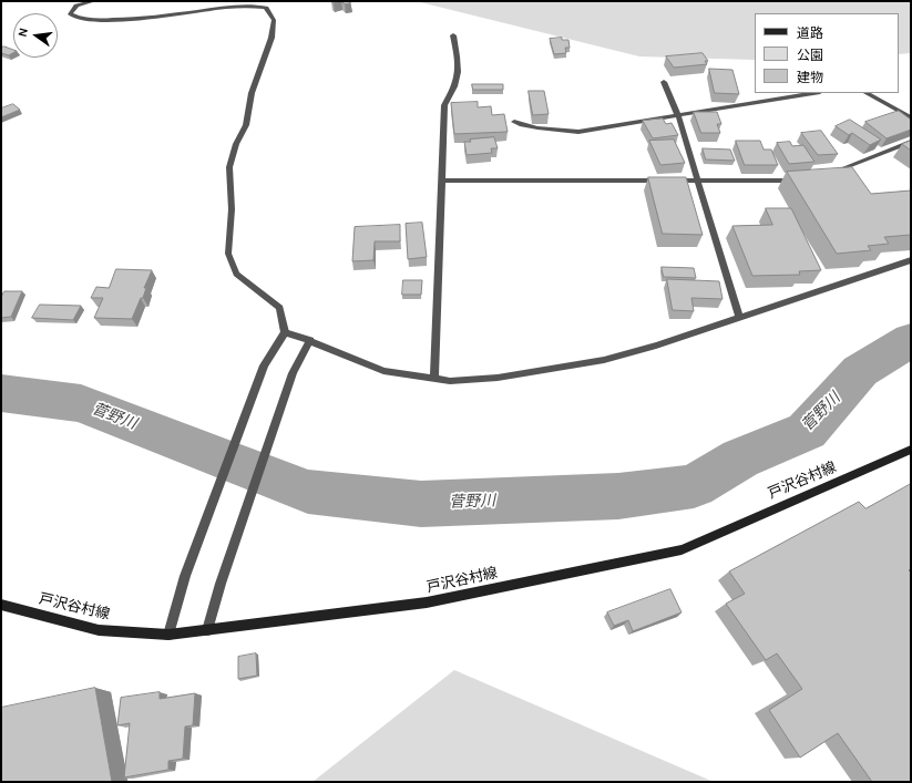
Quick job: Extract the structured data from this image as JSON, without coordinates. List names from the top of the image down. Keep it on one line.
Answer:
{"streets":{"main road":["戸沢谷村線"]},"water":["菅野川"],"legend":["道路","公園","建物"],"north":"left"}
